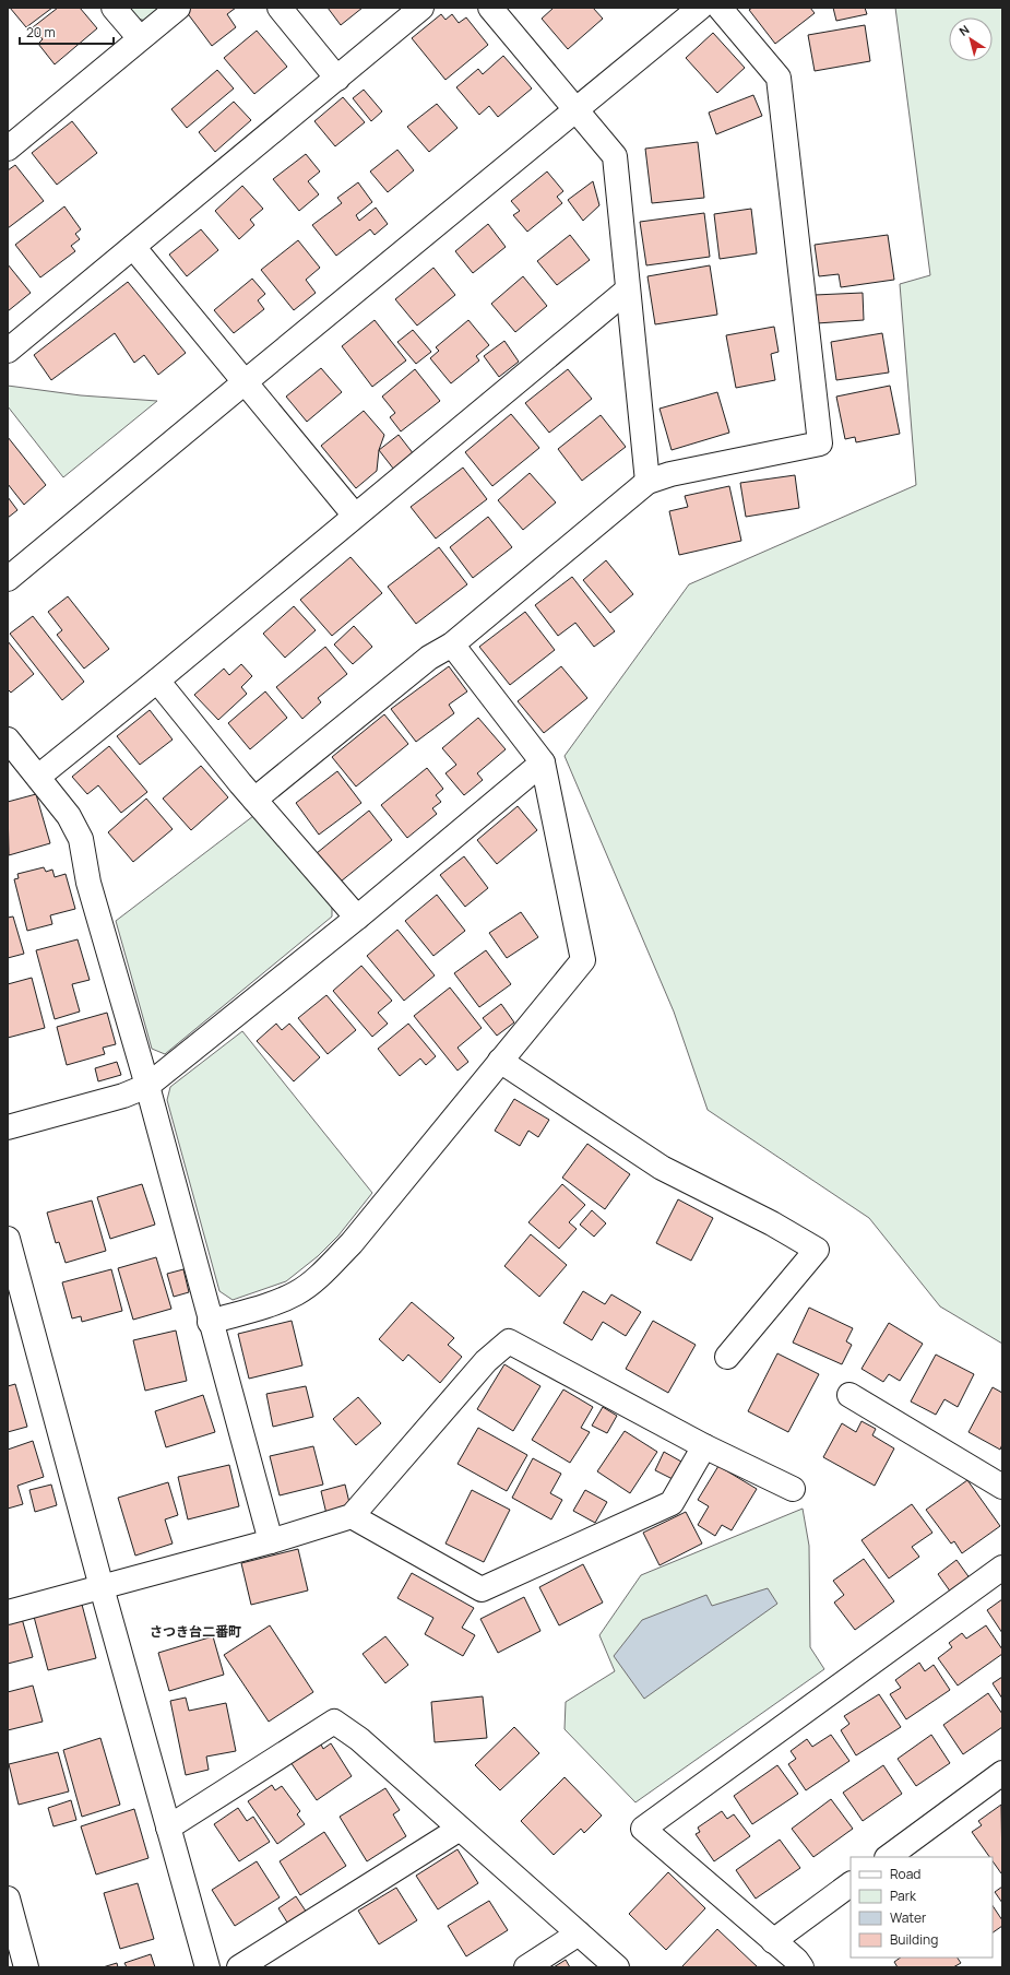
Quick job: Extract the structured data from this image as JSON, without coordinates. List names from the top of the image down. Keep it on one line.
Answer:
{"districts":["さつき台二番町"],"legend":["Road","Park","Water","Building"],"scale_bar":"20 m","north":"top left"}
